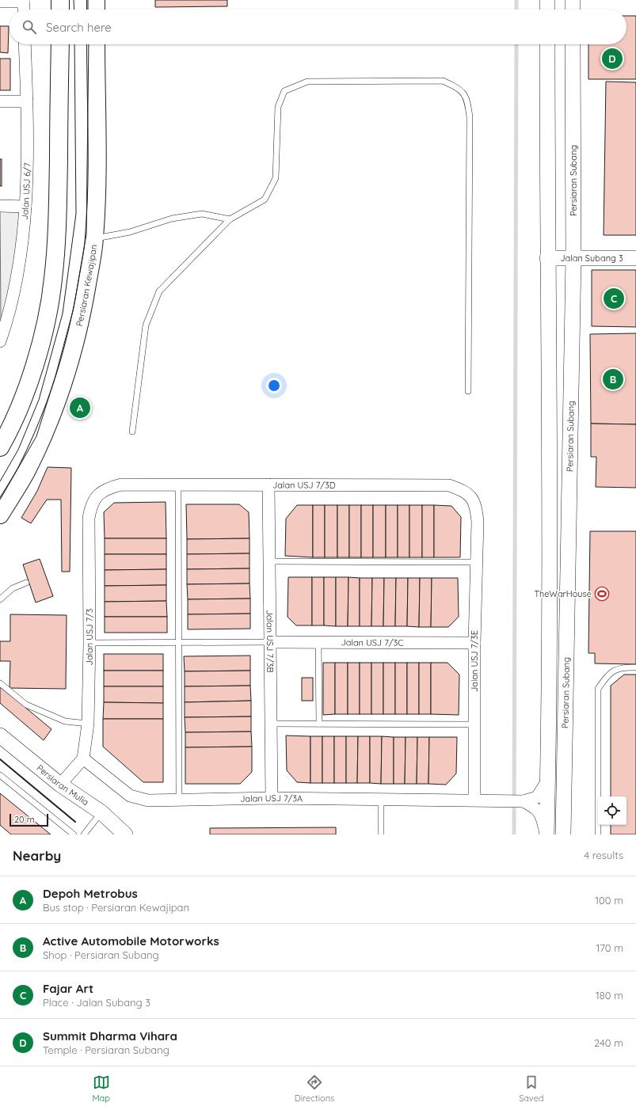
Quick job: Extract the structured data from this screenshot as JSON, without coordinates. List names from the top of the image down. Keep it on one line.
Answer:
{"streets":{"main road":["Persiaran Kewajipan"],"street":["Persiaran Subang","Jalan USJ 6/7","Jalan Subang 3","Jalan USJ 7/3D","Jalan USJ 7/3","Jalan USJ 7/3B","Jalan USJ 7/3C","Jalan USJ 7/3E","Persiaran Mulia","Jalan USJ 7/3A"]},"crossings":[["Persiaran Subang","Jalan Subang 3"],["Jalan USJ 7/3D","Jalan USJ 7/3"],["Jalan USJ 7/3D","Jalan USJ 7/3B"],["Jalan USJ 7/3D","Jalan USJ 7/3E"],["Jalan USJ 7/3","Jalan USJ 7/3A"],["Jalan USJ 7/3B","Jalan USJ 7/3C"],["Jalan USJ 7/3B","Jalan USJ 7/3A"],["Jalan USJ 7/3C","Jalan USJ 7/3E"],["Jalan USJ 7/3E","Jalan USJ 7/3A"]],"places":{"sports":["TheWarHouse"]},"scale_bar":"20 m","page":{"search":"Search here","pins":["D","C","B","A"],"scale":"20 m","heading":["Nearby","4 results"],"list":[{"mark":"A","name":"Depoh Metrobus","note":"Bus stop · Persiaran Kewajipan","value":"100 m"},{"mark":"B","name":"Active Automobile Motorworks","note":"Shop · Persiaran Subang","value":"170 m"},{"mark":"C","name":"Fajar Art","note":"Place · Jalan Subang 3","value":"180 m"},{"mark":"D","name":"Summit Dharma Vihara","note":"Temple · Persiaran Subang","value":"240 m"}],"nav":["Map","Directions","Saved"]}}
